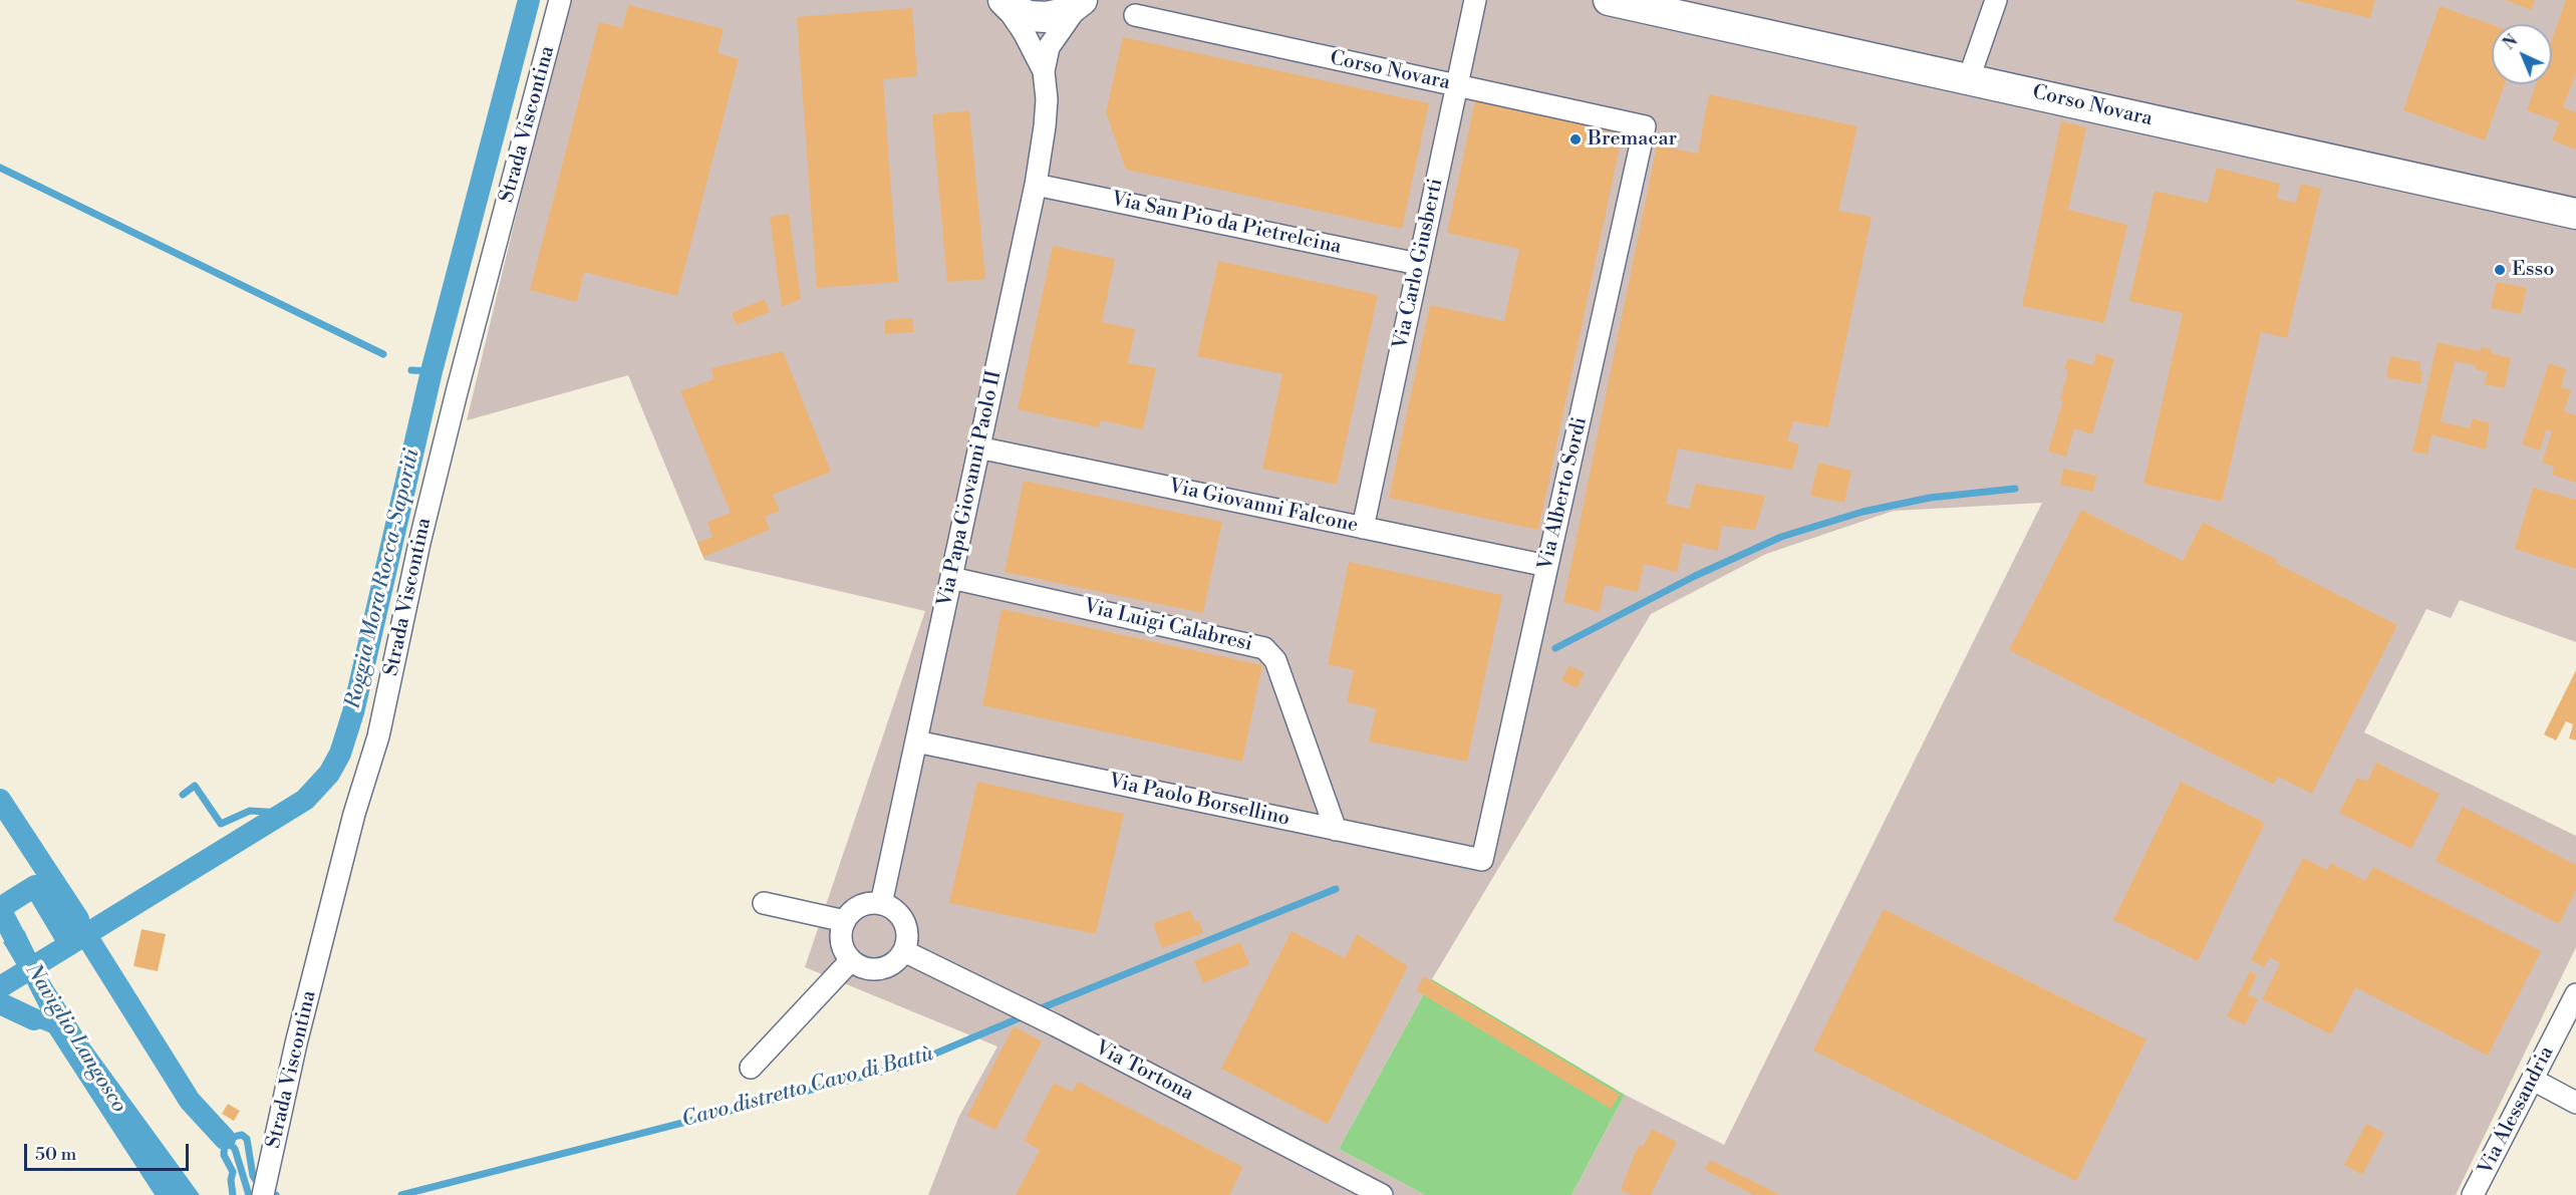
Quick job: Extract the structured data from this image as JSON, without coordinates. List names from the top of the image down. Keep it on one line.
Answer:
{"streets":{"main road":["Corso Novara"],"street":["Strada Viscontina","Via San Pio da Pietrelcina","Via Carlo Giusberti","Via Papa Giovanni Paolo II","Via Alberto Sordi","Via Giovanni Falcone","Via Luigi Calabresi","Via Paolo Borsellino","Via Tortona","Via Alessandria"]},"crossings":[["Corso Novara","Via Carlo Giusberti"],["Corso Novara","Via Alberto Sordi"],["Via San Pio da Pietrelcina","Via Carlo Giusberti"],["Via San Pio da Pietrelcina","Via Papa Giovanni Paolo II"],["Via Carlo Giusberti","Via Giovanni Falcone"],["Via Papa Giovanni Paolo II","Via Giovanni Falcone"],["Via Papa Giovanni Paolo II","Via Luigi Calabresi"],["Via Papa Giovanni Paolo II","Via Paolo Borsellino"],["Via Papa Giovanni Paolo II","Via Tortona"],["Via Alberto Sordi","Via Giovanni Falcone"],["Via Alberto Sordi","Via Paolo Borsellino"],["Via Luigi Calabresi","Via Paolo Borsellino"]],"water":["Roggia Mora Rocca-Saporiti","Naviglio Langosco","Cavo distretto Cavo di Battù"],"places":["Bremacar","Esso"],"scale_bar":"50 m","north":"top left"}
